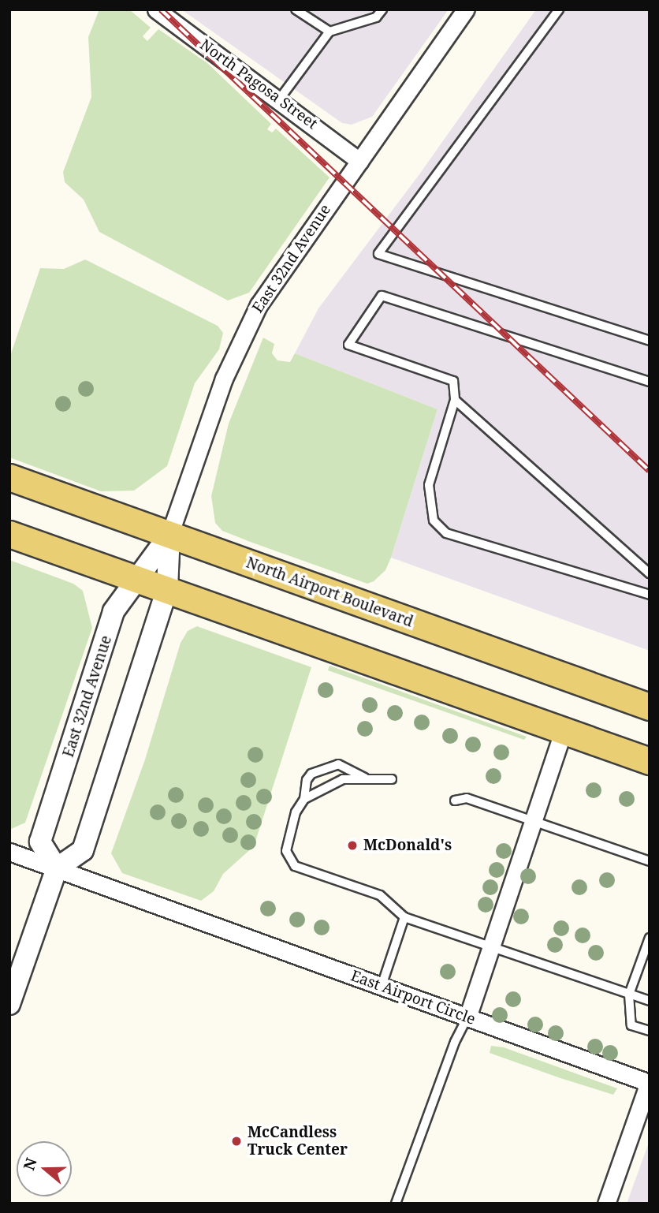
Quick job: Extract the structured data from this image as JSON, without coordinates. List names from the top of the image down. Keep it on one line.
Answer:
{"streets":{"main road":["North Airport Boulevard"],"street":["North Pagosa Street","East 32nd Avenue","East Airport Circle"]},"crossings":[["North Pagosa Street","East 32nd Avenue"],["East 32nd Avenue","North Airport Boulevard"],["East 32nd Avenue","East Airport Circle"]],"places":["McDonald's","McCandless Truck Center"],"north":"left"}
